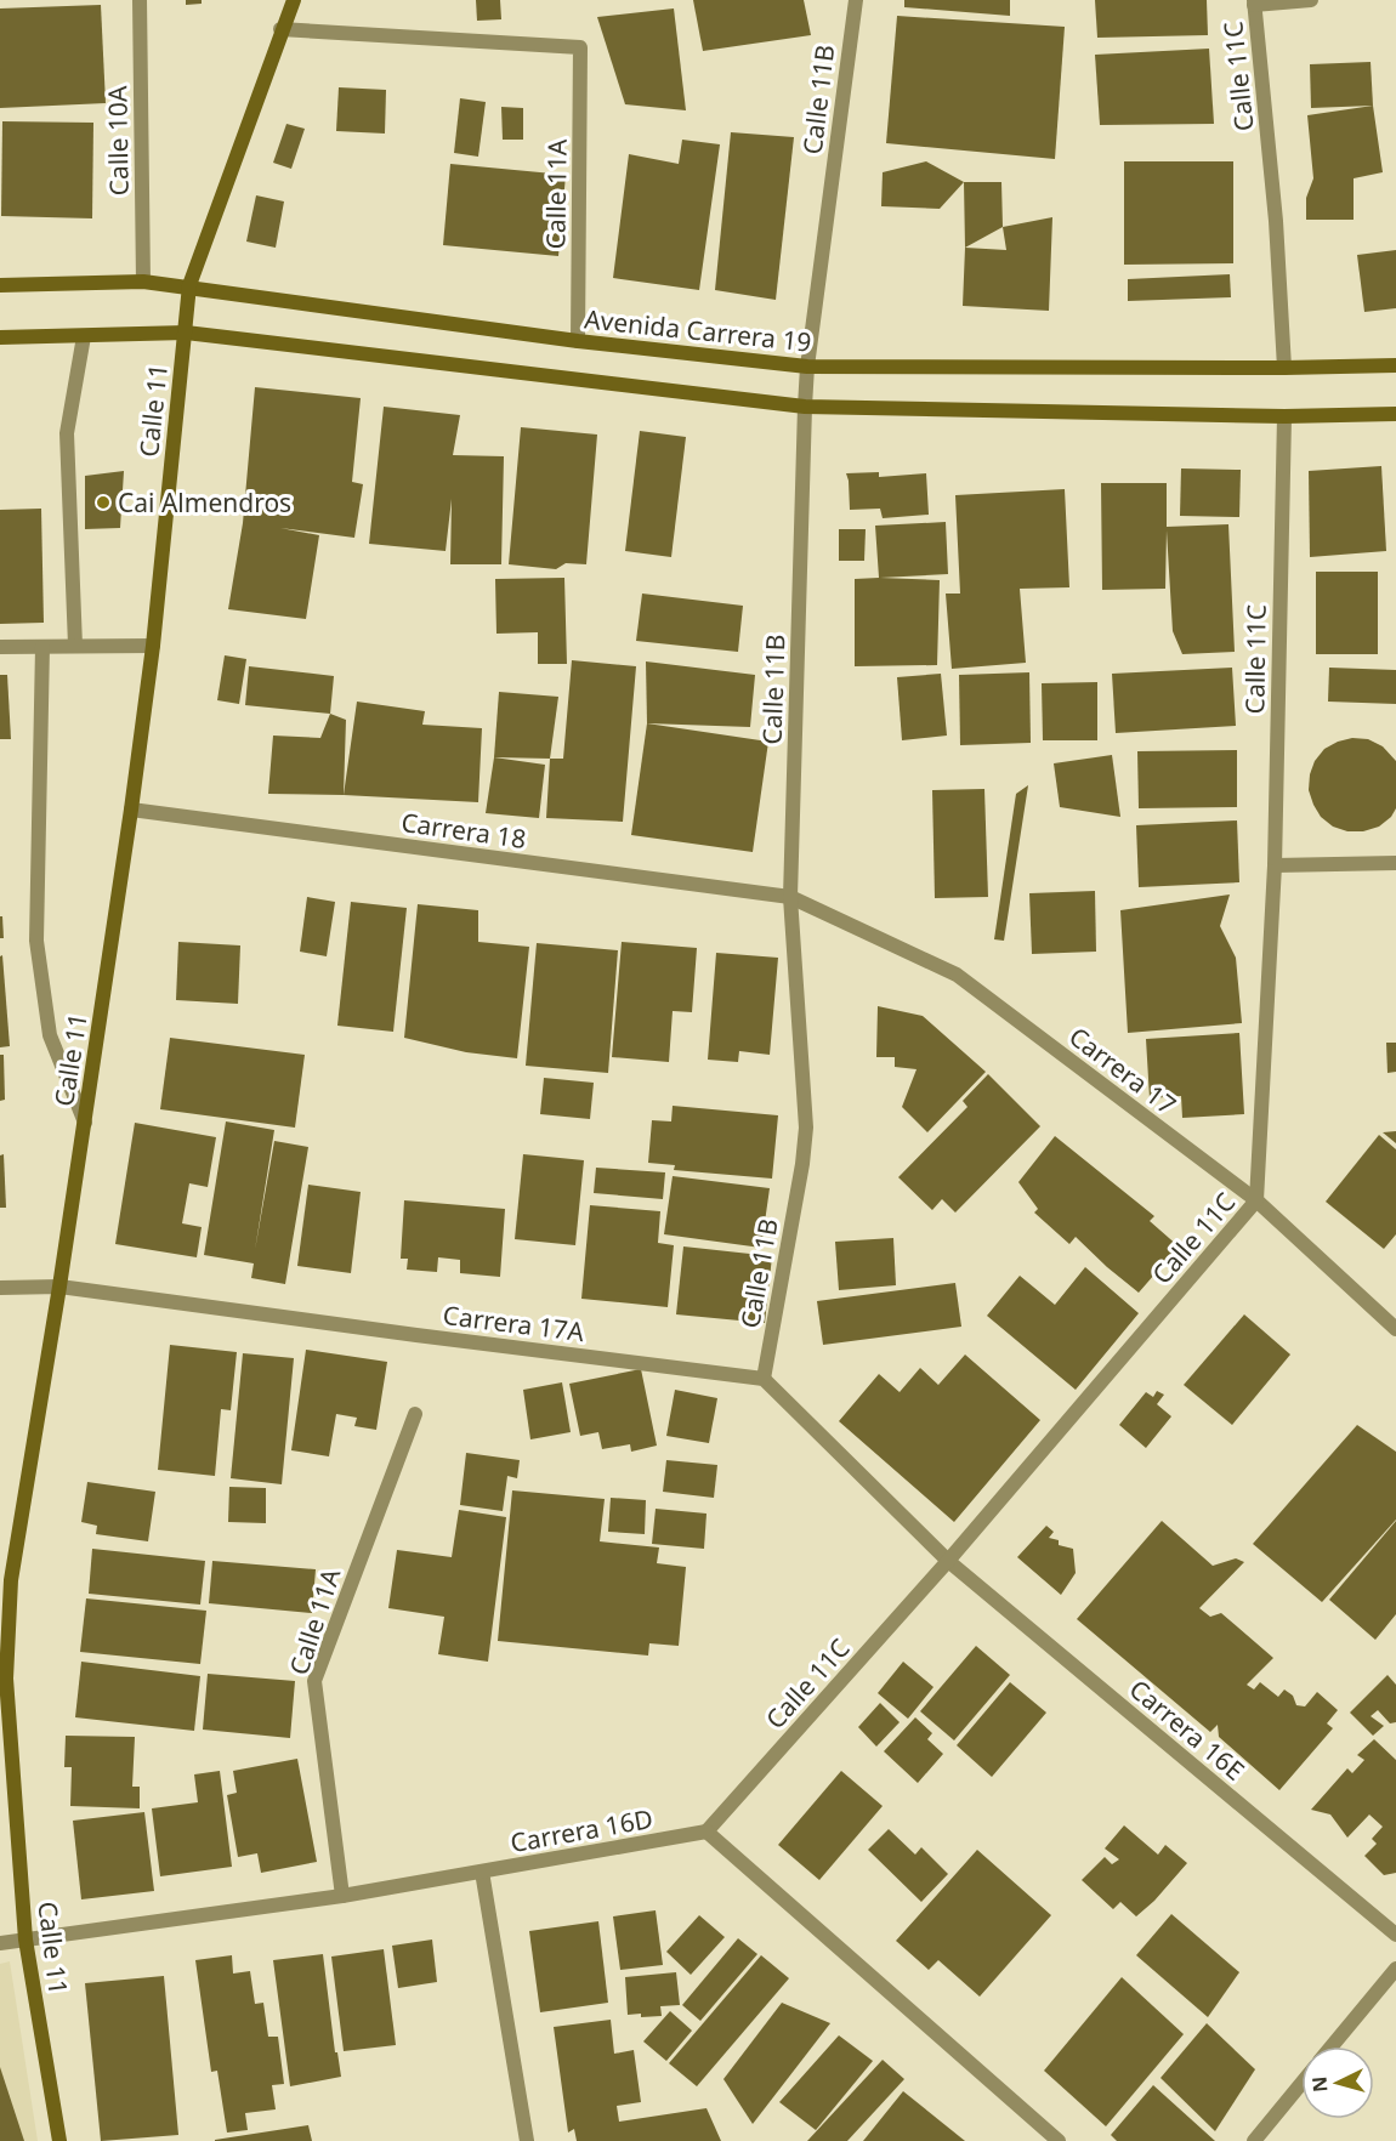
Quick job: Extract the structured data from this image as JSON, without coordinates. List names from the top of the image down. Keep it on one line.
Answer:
{"streets":{"main road":["Avenida Carrera 19","Calle 11"],"street":["Calle 11C","Calle 11B","Calle 10A","Calle 11A","Carrera 18","Carrera 17","Carrera 17A","Carrera 16E","Carrera 16D"]},"crossings":[["Calle 11C","Avenida Carrera 19"],["Calle 11C","Carrera 17"],["Calle 11C","Carrera 16E"],["Calle 11C","Carrera 16D"],["Calle 11B","Avenida Carrera 19"],["Calle 11B","Carrera 18"],["Calle 11B","Carrera 17"],["Calle 11B","Carrera 17A"],["Calle 10A","Avenida Carrera 19"],["Calle 11A","Avenida Carrera 19"],["Calle 11A","Calle 11"],["Calle 11A","Carrera 16D"],["Avenida Carrera 19","Calle 11"],["Calle 11","Carrera 18"],["Calle 11","Carrera 17A"],["Calle 11","Carrera 16D"],["Carrera 18","Carrera 17"]],"places":["Cai Almendros"],"north":"left"}
